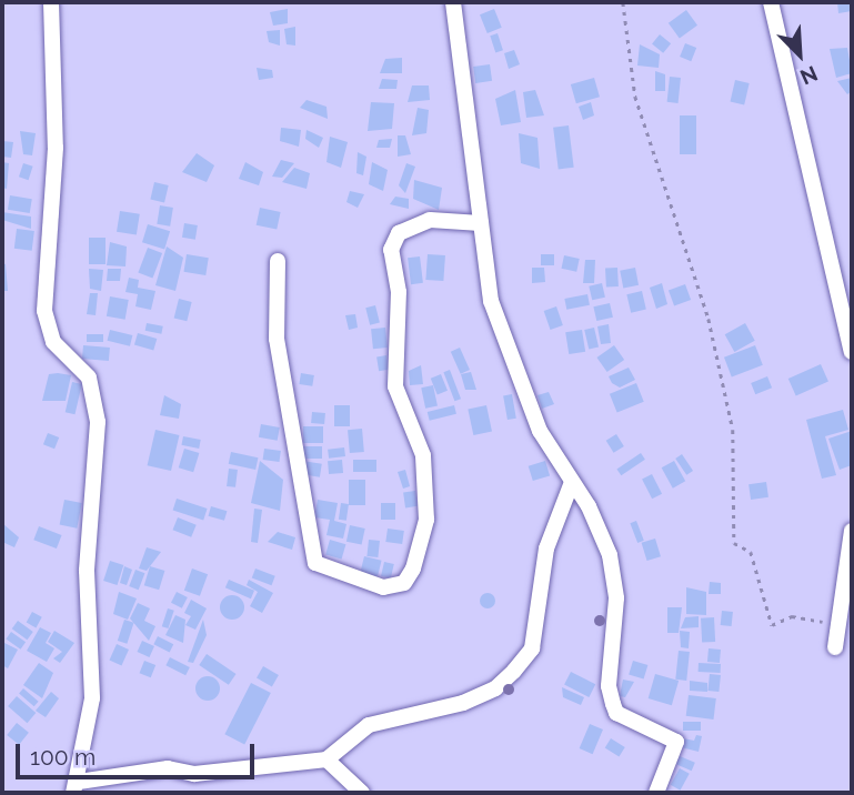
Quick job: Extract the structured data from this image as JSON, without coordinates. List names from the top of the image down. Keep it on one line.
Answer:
{"scale_bar":"100 m","north":"bottom right"}
